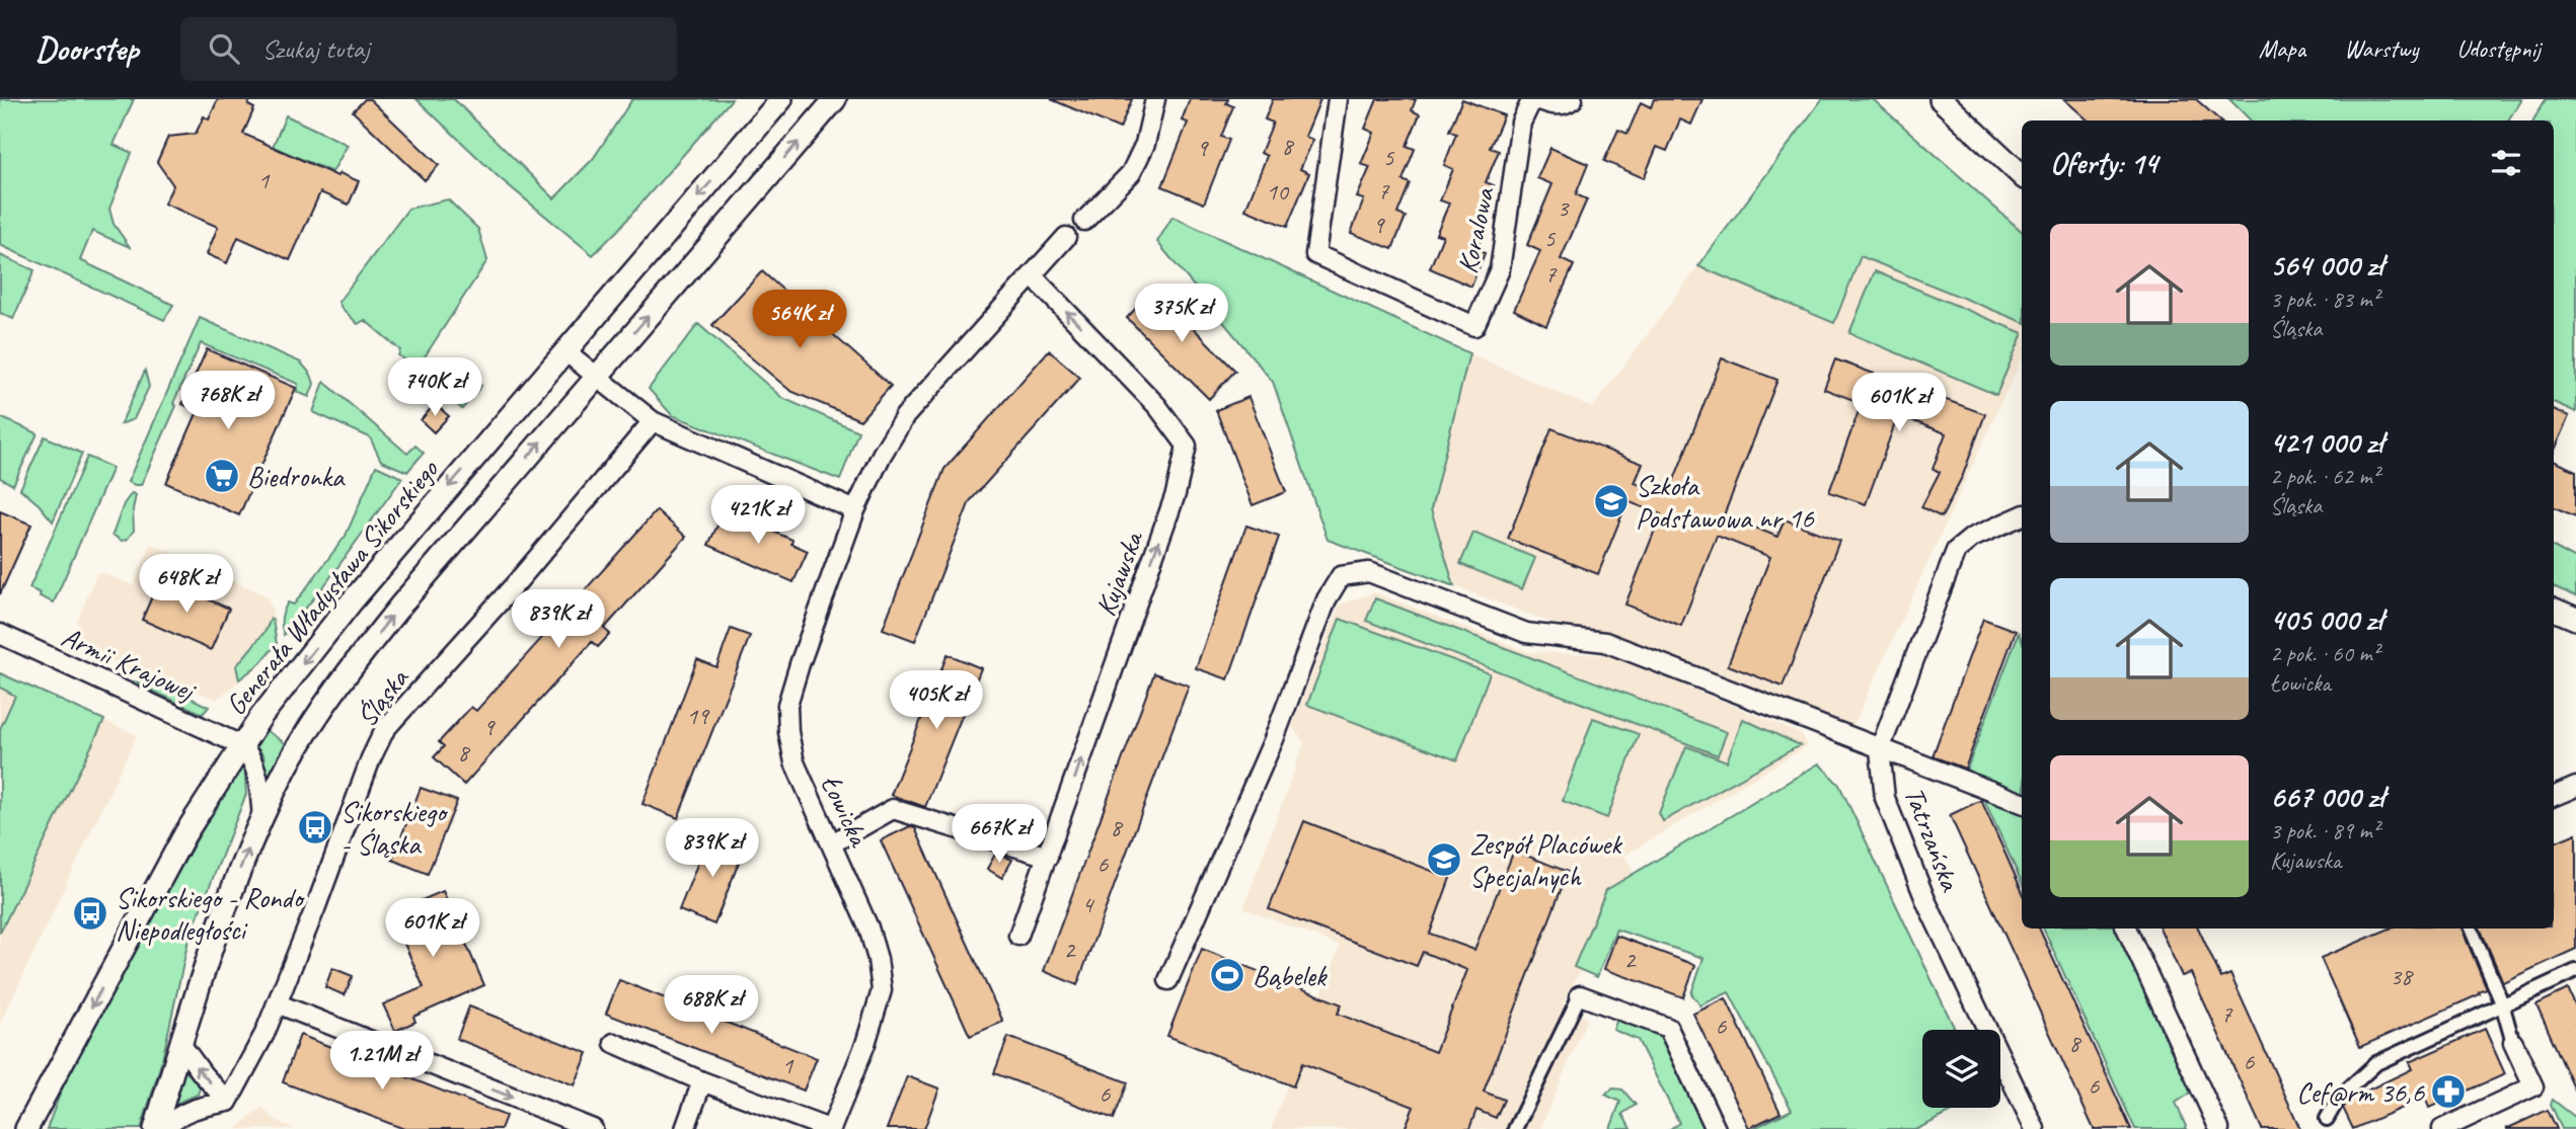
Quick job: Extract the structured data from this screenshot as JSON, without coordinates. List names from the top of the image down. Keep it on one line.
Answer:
{"streets":{"street":["Koralowa","Kujawska","Generała Władysława Sikorskiego","Armii Krajowej","Śląska","Łowicka","Tatrzańska"]},"crossings":[["Kujawska","Łowicka"],["Generała Władysława Sikorskiego","Armii Krajowej"]],"one_way":["Kujawska"],"places":{"supermarket":["Biedronka"],"school or university":["Szkoła Podstawowa nr 16","Zespół Placówek Specjalnych"],"bus stop":["Sikorskiego - Śląska","Sikorskiego - Rondo Niepodległości"],"sports":["Bąbelek"],"pharmacy":["Cef@rm 36,6"]},"house_numbers":["8","9","5","1","7","10","3","9","5","7","19","9","8","8","6","4","2","2","38","7","6","8","6","1","6","6"],"page":{"header":"Doorstep","search":"Szukaj tutaj","nav":["Mapa","Warstwy","Udostępnij"],"heading":"Oferty: 14","list":[{"name":"564 000 zł","note":"3 pok. · 83 m² · Śląska"},{"name":"421 000 zł","note":"2 pok. · 62 m² · Śląska"},{"name":"405 000 zł","note":"2 pok. · 60 m² · Łowicka"},{"name":"667 000 zł","note":"3 pok. · 89 m² · Kujawska"}],"price":["375K zł","564K zł","740K zł","768K zł","601K zł","421K zł","648K zł","839K zł","405K zł","667K zł","839K zł","601K zł","688K zł","1.21M zł"]}}
